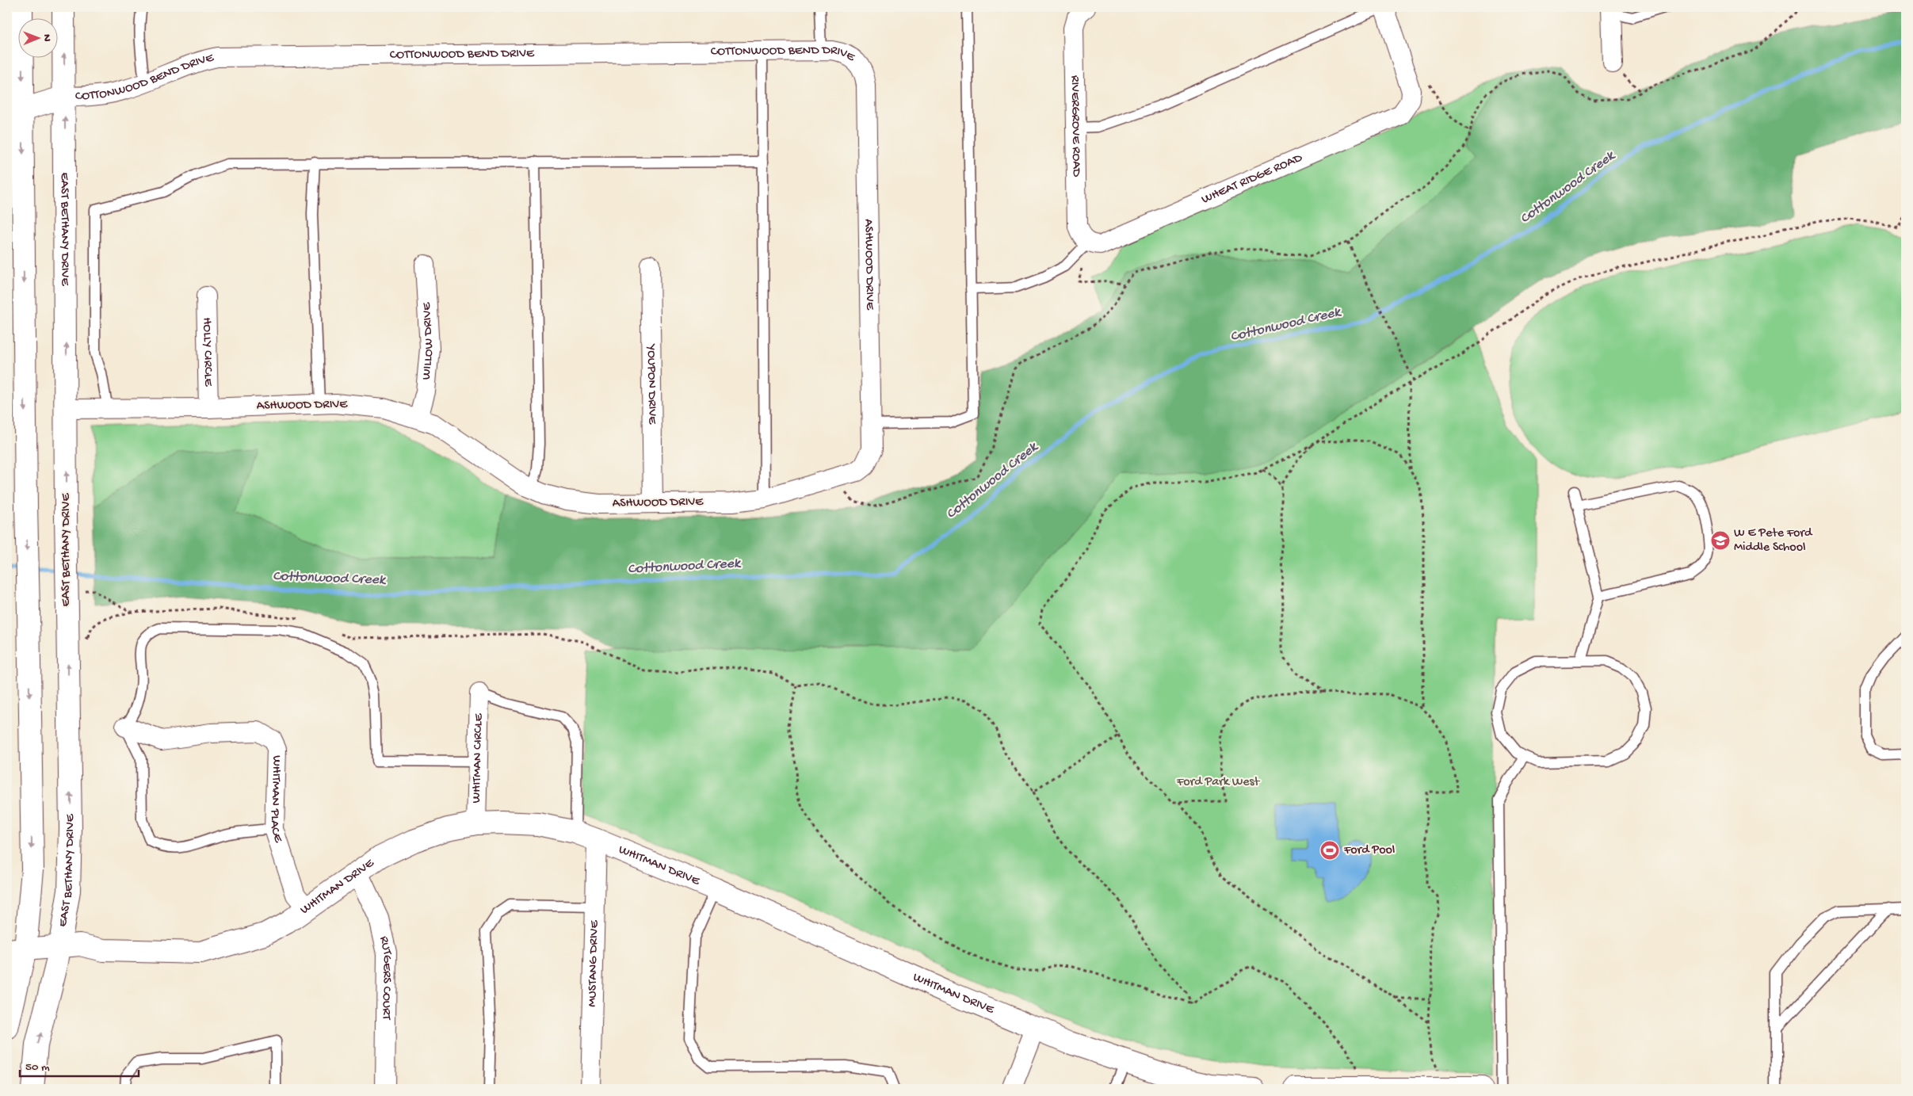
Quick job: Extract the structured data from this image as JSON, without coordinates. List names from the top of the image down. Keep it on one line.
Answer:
{"streets":{"main road":["EAST BETHANY DRIVE","WHITMAN DRIVE"],"street":["COTTONWOOD BEND DRIVE","RIVERGROVE ROAD","WHEAT RIDGE ROAD","ASHWOOD DRIVE","WILLOW DRIVE","HOLLY CIRCLE","YOUPON DRIVE","WHITMAN CIRCLE","WHITMAN PLACE","MUSTANG DRIVE","RUTGERS COURT"]},"crossings":[["COTTONWOOD BEND DRIVE","EAST BETHANY DRIVE"],["COTTONWOOD BEND DRIVE","ASHWOOD DRIVE"],["RIVERGROVE ROAD","WHEAT RIDGE ROAD"],["EAST BETHANY DRIVE","ASHWOOD DRIVE"],["EAST BETHANY DRIVE","WHITMAN DRIVE"],["ASHWOOD DRIVE","WILLOW DRIVE"],["ASHWOOD DRIVE","HOLLY CIRCLE"],["ASHWOOD DRIVE","YOUPON DRIVE"],["WHITMAN CIRCLE","WHITMAN DRIVE"],["WHITMAN PLACE","WHITMAN DRIVE"],["WHITMAN DRIVE","MUSTANG DRIVE"],["WHITMAN DRIVE","RUTGERS COURT"]],"water":["Cottonwood Creek"],"parks":["Ford Park West"],"places":{"school or university":["W E Pete Ford Middle School"],"sports":["Ford Pool"]},"scale_bar":"50 m","north":"right"}
